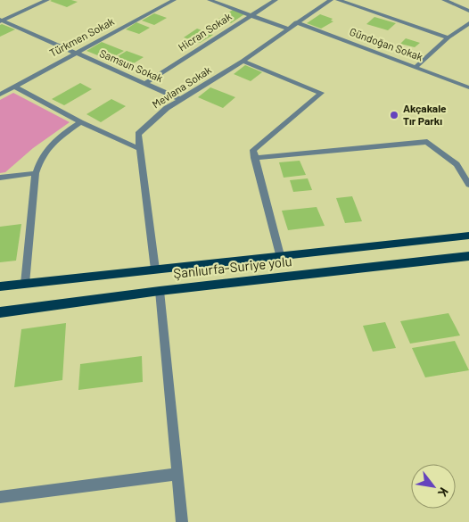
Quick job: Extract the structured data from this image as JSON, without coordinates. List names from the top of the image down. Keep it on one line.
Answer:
{"streets":{"main road":["Şanlıurfa-Suriye yolu"],"street":["Hicran Sokak","Türkmen Sokak","Gündoğan Sokak","Samsun Sokak","Mevlana Sokak"]},"crossings":[["Hicran Sokak","Samsun Sokak"],["Türkmen Sokak","Samsun Sokak"],["Gündoğan Sokak","Mevlana Sokak"],["Samsun Sokak","Mevlana Sokak"],["Mevlana Sokak","Şanlıurfa-Suriye yolu"]],"places":["Akçakale Tır Parkı"],"north":"bottom right"}
